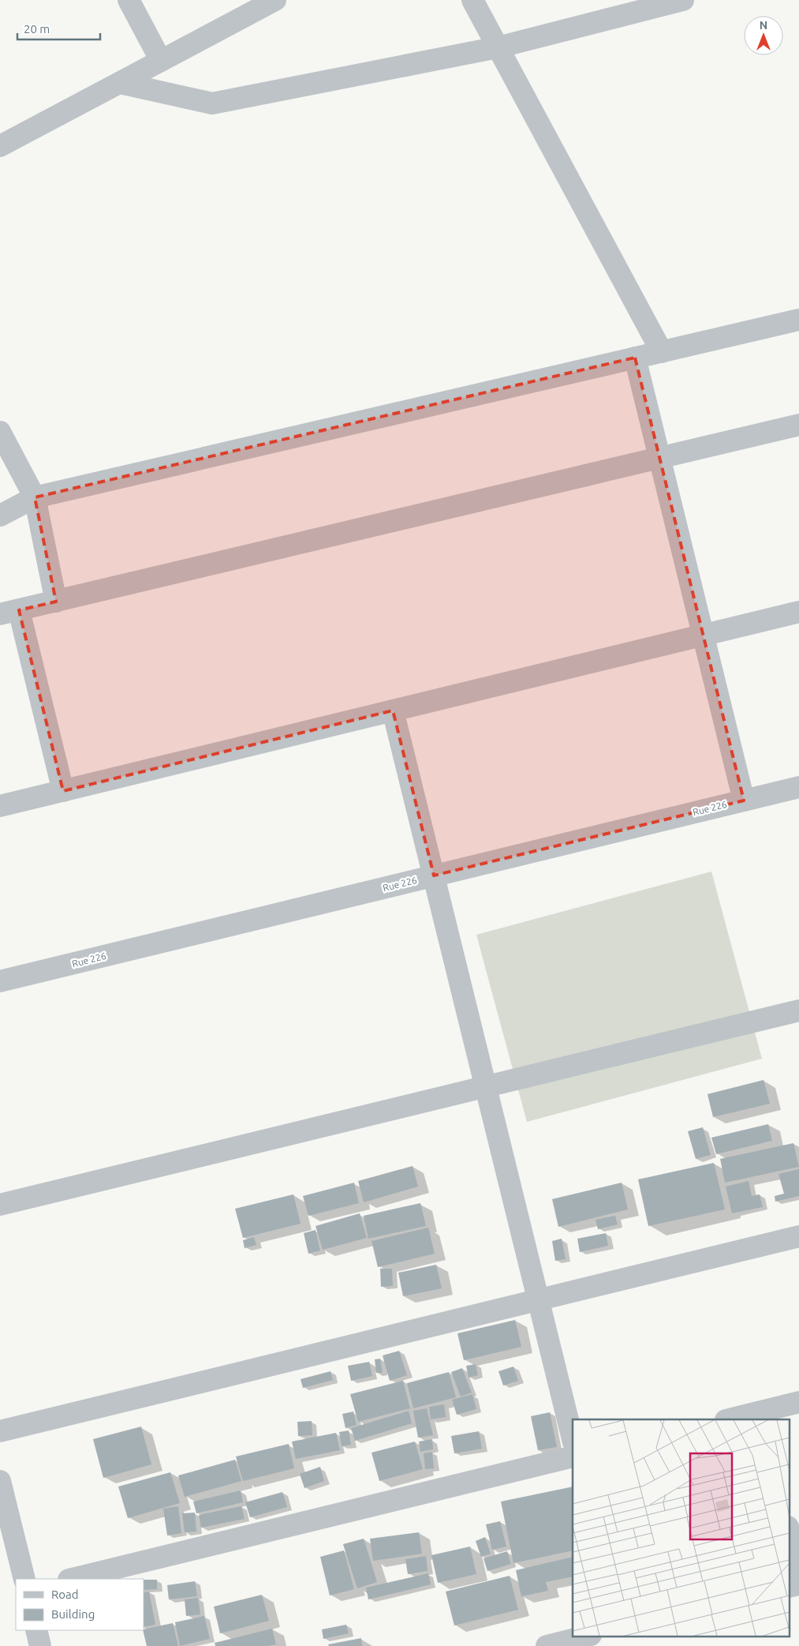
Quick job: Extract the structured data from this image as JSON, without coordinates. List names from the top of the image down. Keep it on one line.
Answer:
{"streets":{"street":["Rue 226"]},"legend":["Road","Building"],"scale_bar":"20 m","north":"top"}
